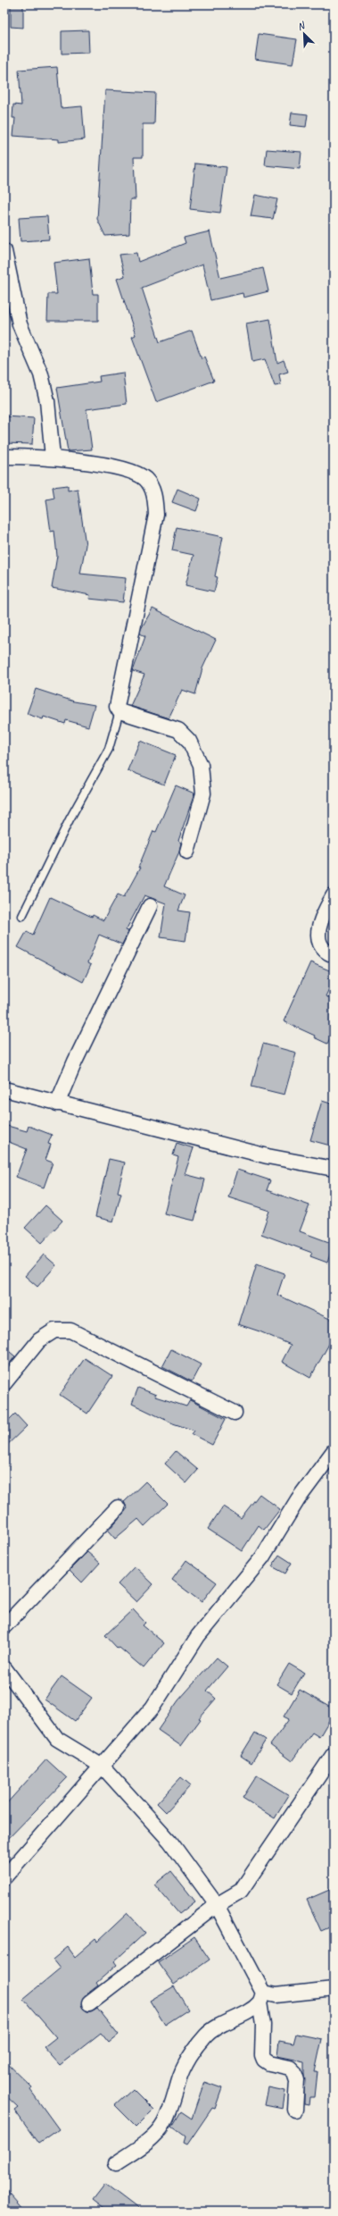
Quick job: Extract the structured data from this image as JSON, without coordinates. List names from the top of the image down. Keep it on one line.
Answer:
{"north":"top left"}
